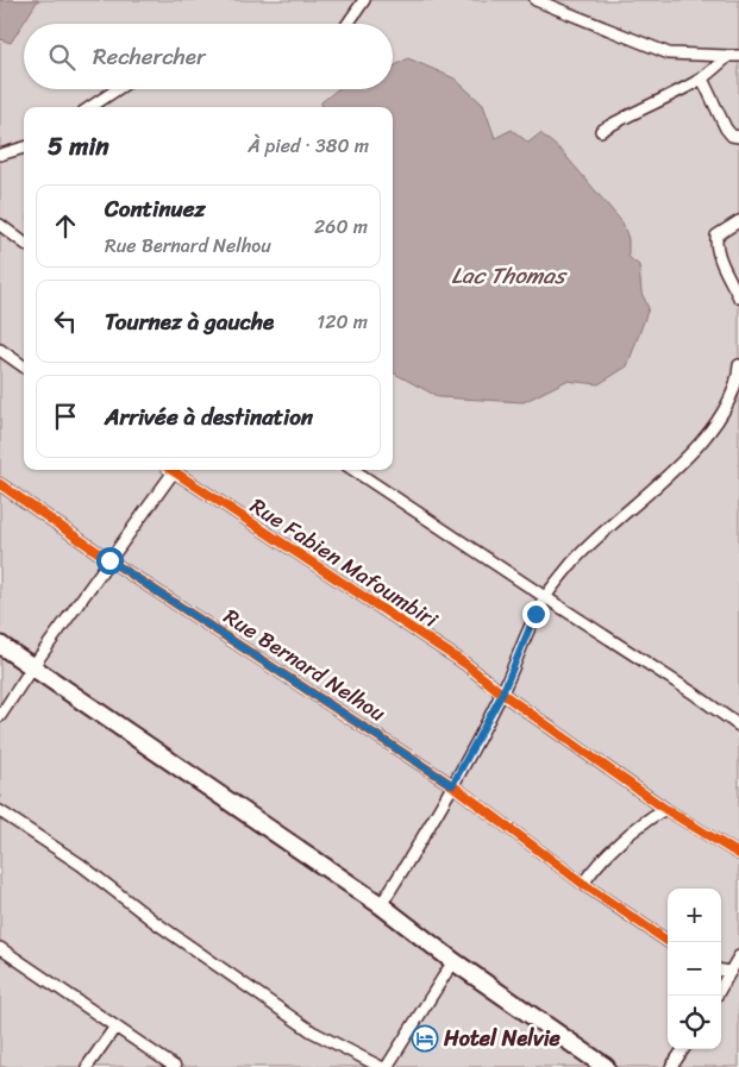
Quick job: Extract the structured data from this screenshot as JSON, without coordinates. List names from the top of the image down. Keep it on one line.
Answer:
{"streets":{"street":["Rue Fabien Mafoumbiri","Rue Bernard Nelhou"]},"water":["Lac Thomas"],"places":{"hotel":["Hotel Nelvie"]},"page":{"search":"Rechercher","heading":["5 min","À pied · 380 m"],"list":[["Continuez","Rue Bernard Nelhou","260 m"],["Tournez à gauche","120 m"],"Arrivée à destination"],"map_buttons":["+","−"]}}
